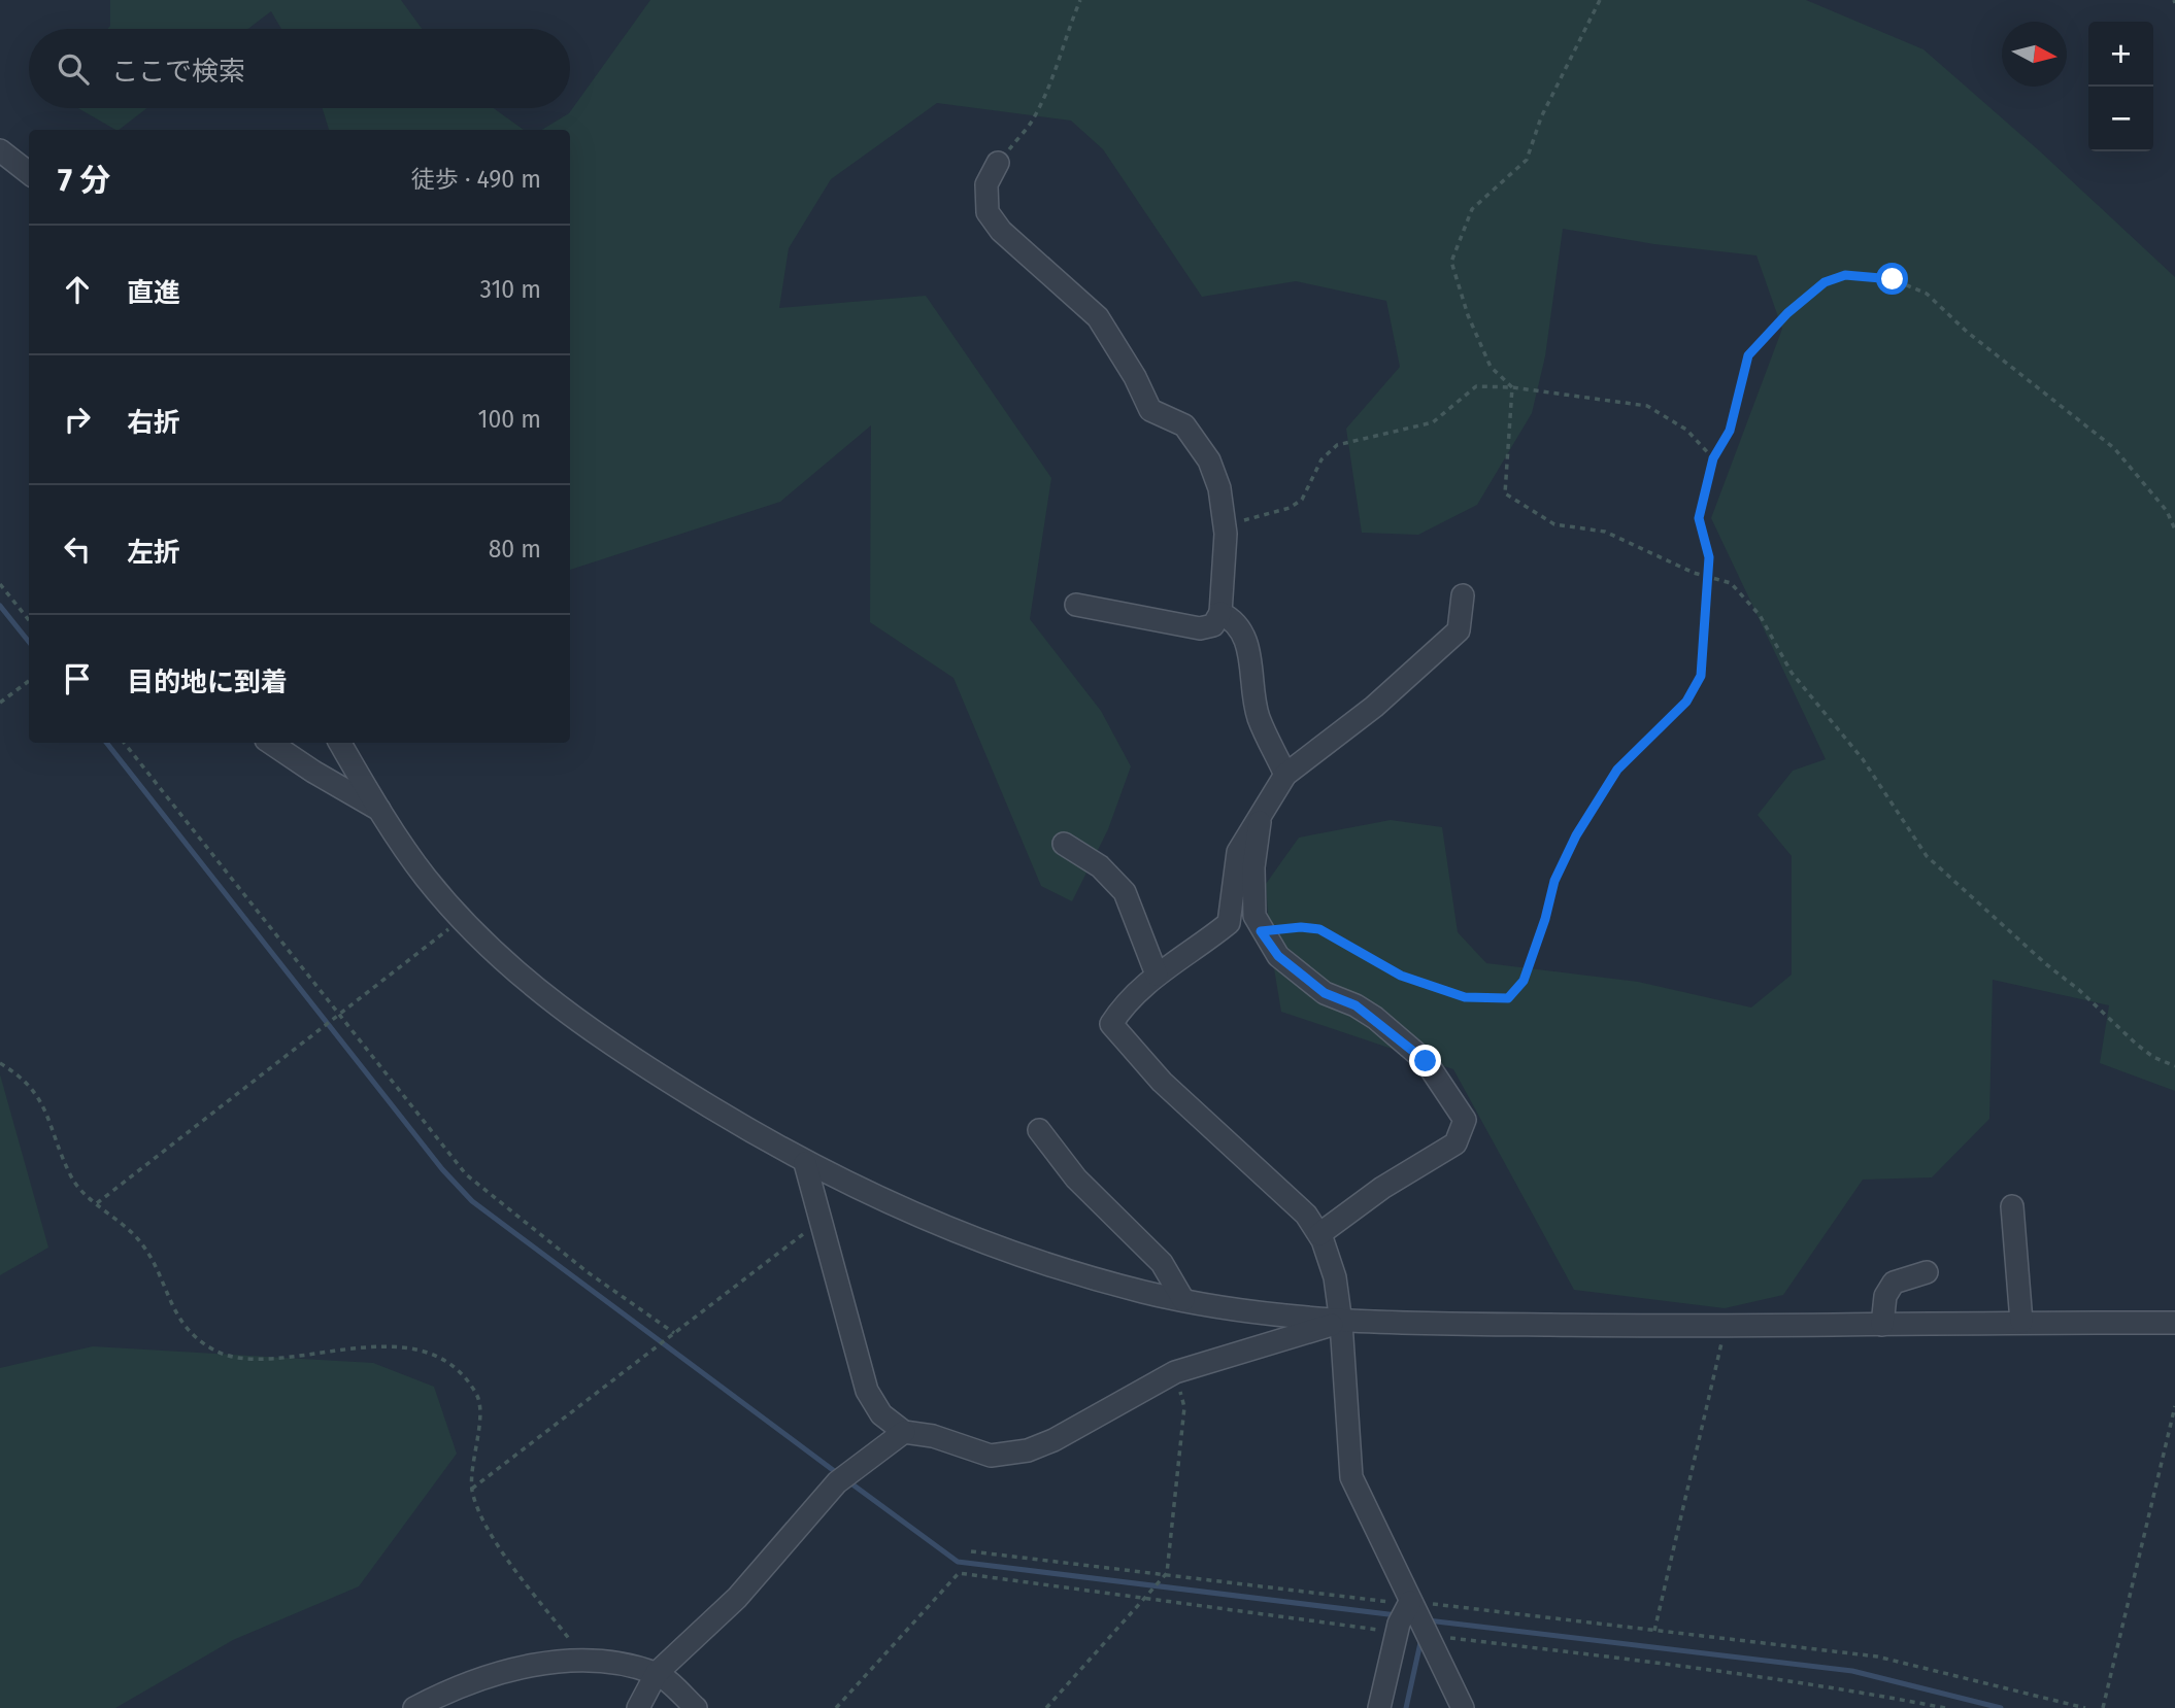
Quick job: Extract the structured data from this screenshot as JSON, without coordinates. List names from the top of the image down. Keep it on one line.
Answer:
{"north":"right","page":{"map_buttons":["+","−"],"search":"ここで検索","heading":["7 分","徒歩 · 490 m"],"list":[["直進","310 m"],["右折","100 m"],["左折","80 m"],"目的地に到着"]}}
